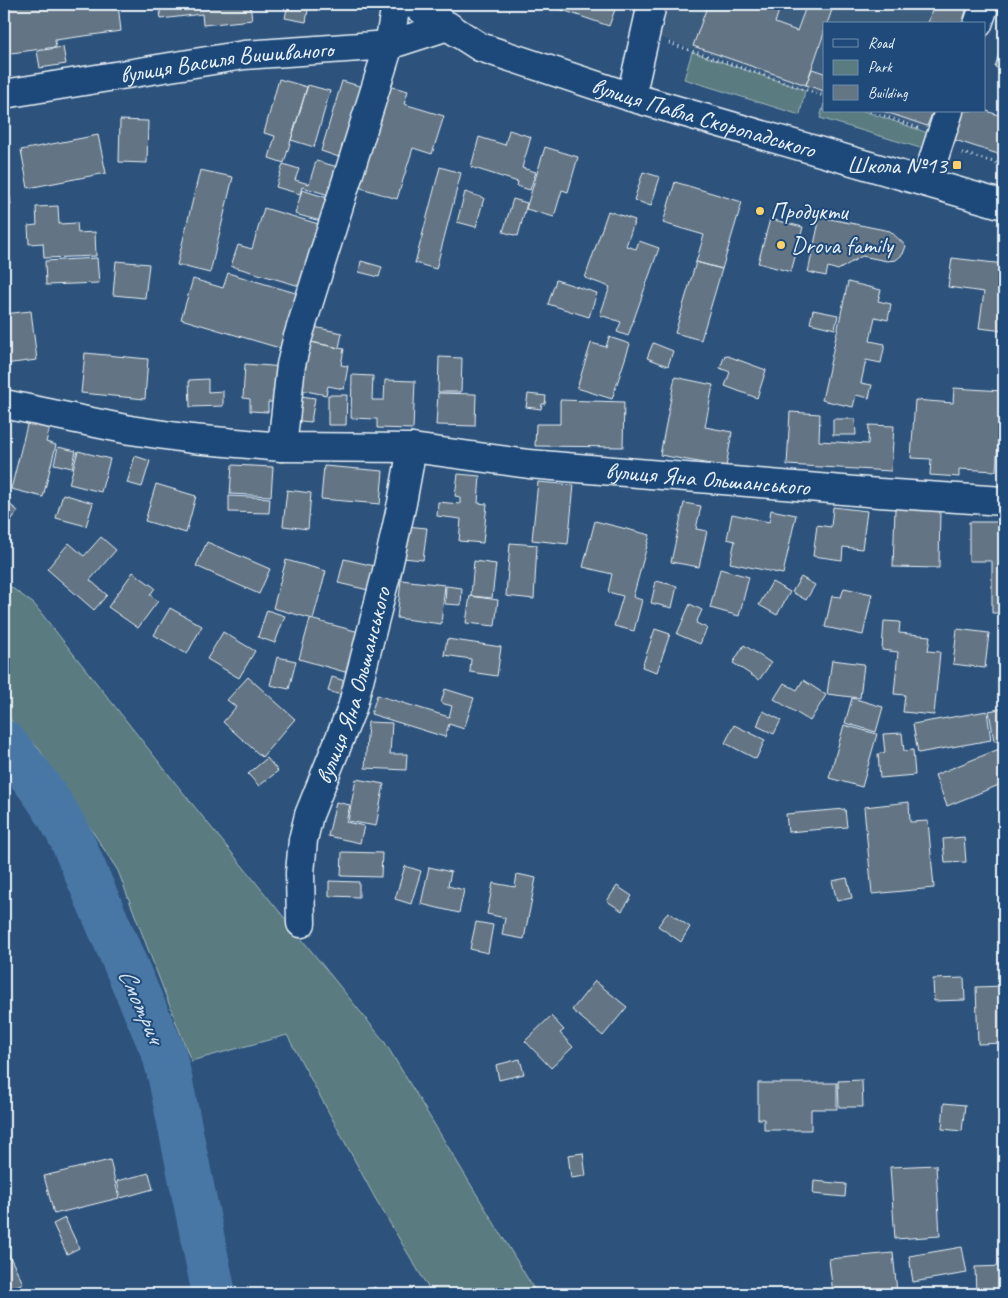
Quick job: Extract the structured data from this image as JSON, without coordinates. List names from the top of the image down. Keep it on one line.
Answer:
{"streets":{"street":["вулиця Василя Вишиваного","вулиця Павла Скоропадського","вулиця Яна Ольшанського"]},"crossings":[["вулиця Василя Вишиваного","вулиця Павла Скоропадського"]],"water":["Смотрич"],"places":{"transit":["Школа №13"],"other":["Продукти","Drova family"]},"legend":["Road","Park","Building"]}
